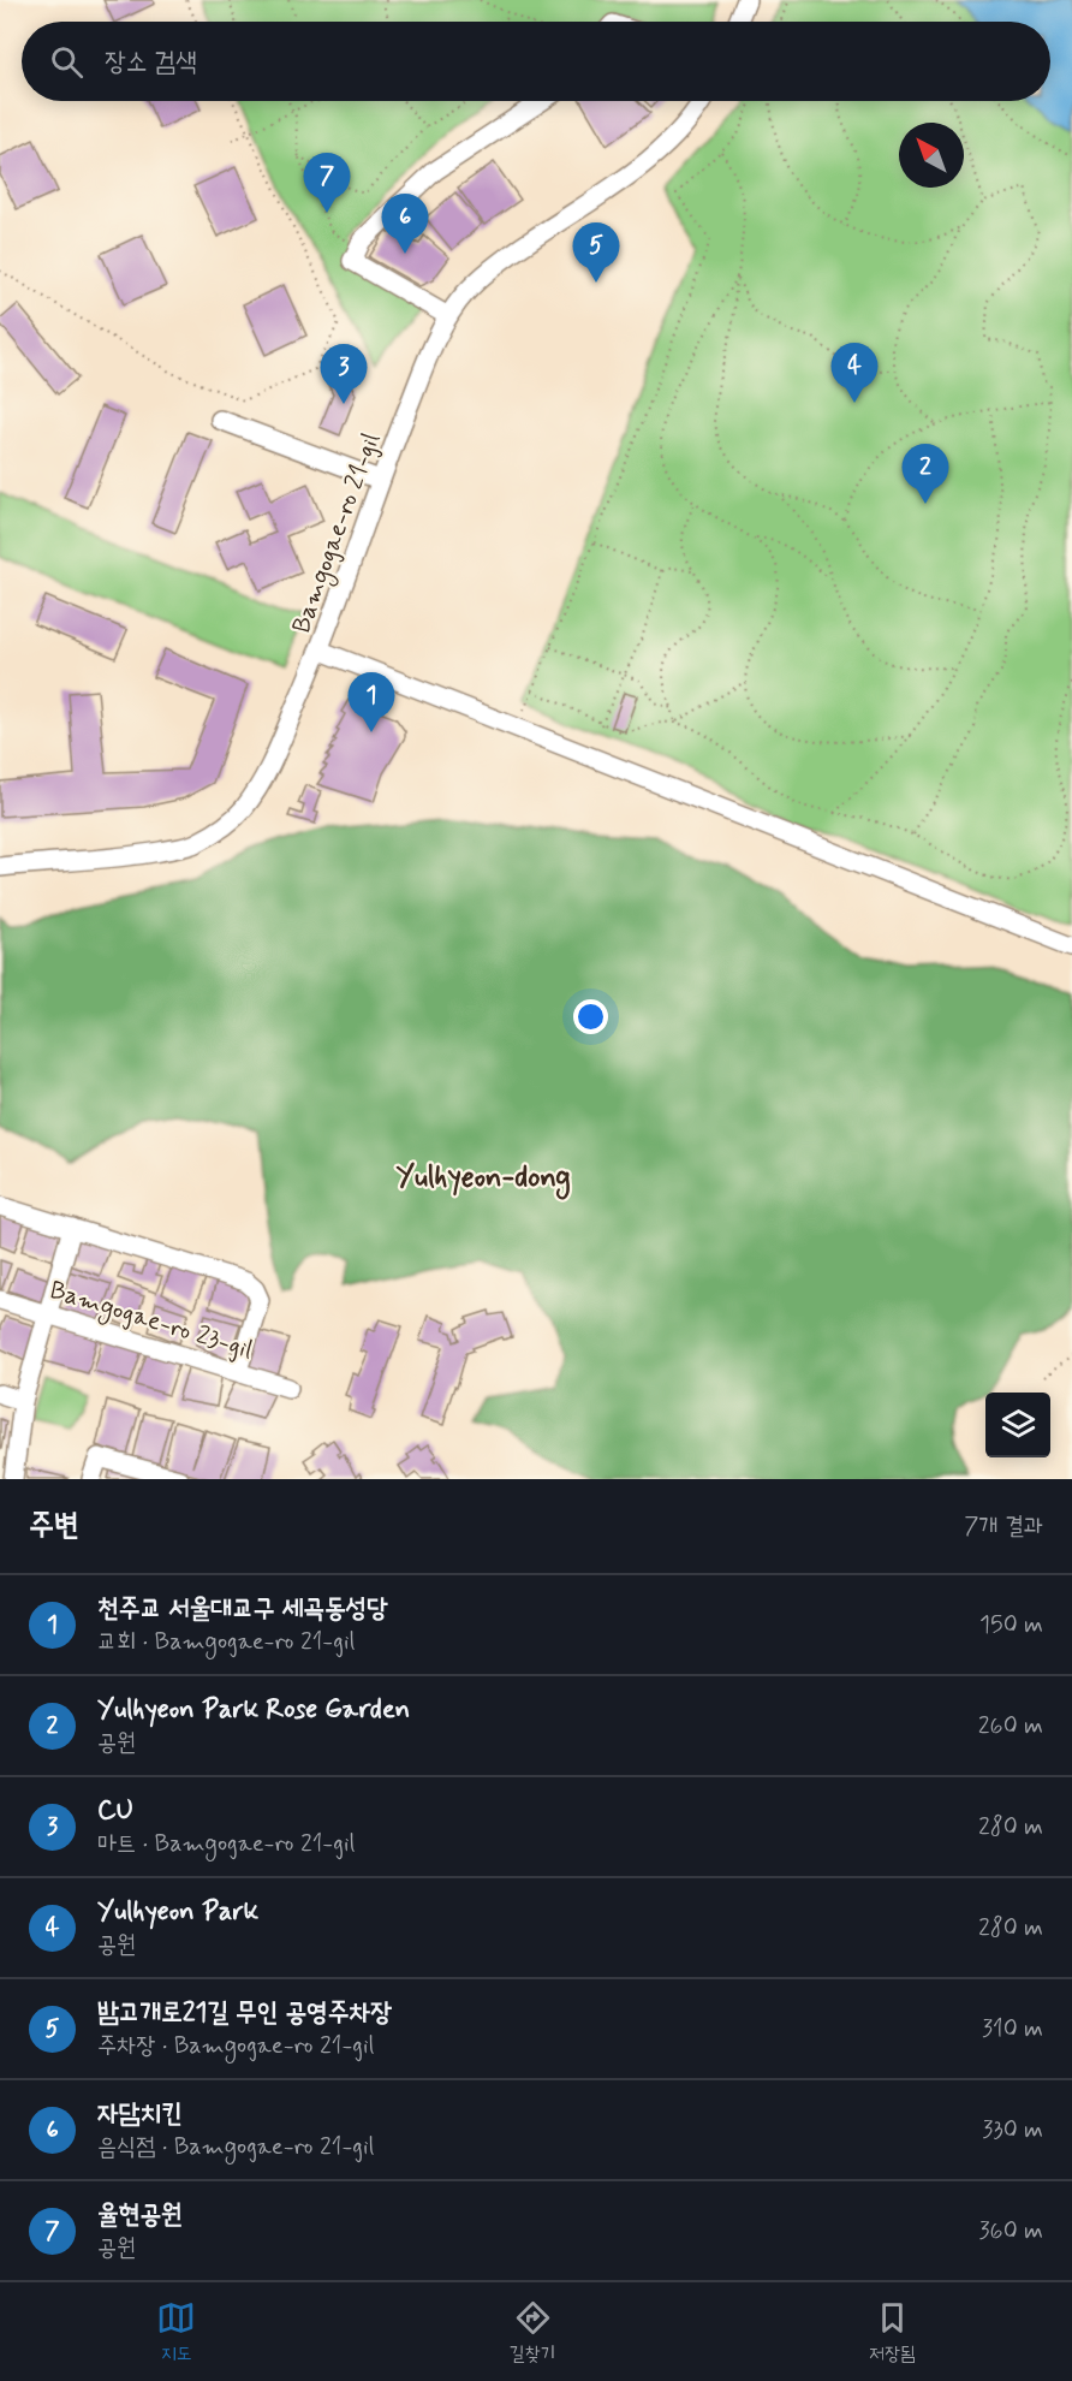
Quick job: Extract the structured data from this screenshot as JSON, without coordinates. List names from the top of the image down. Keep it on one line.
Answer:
{"streets":{"street":["Bamgogae-ro 21-gil","Bamgogae-ro 23-gil"]},"districts":["Yulhyeon-dong"],"north":"top left","page":{"search":"장소 검색","pins":["7","6","5","4","3","2","1"],"heading":["주변","7개 결과"],"list":[{"mark":"1","name":"천주교 서울대교구 세곡동성당","note":"교회 · Bamgogae-ro 21-gil","value":"150 m"},{"mark":"2","name":"Yulhyeon Park Rose Garden","note":"공원","value":"260 m"},{"mark":"3","name":"CU","note":"마트 · Bamgogae-ro 21-gil","value":"280 m"},{"mark":"4","name":"Yulhyeon Park","note":"공원","value":"280 m"},{"mark":"5","name":"밤고개로21길 무인 공영주차장","note":"주차장 · Bamgogae-ro 21-gil","value":"310 m"},{"mark":"6","name":"자담치킨","note":"음식점 · Bamgogae-ro 21-gil","value":"330 m"},{"mark":"7","name":"율현공원","note":"공원","value":"360 m"}],"nav":["지도","길찾기","저장됨"]}}
